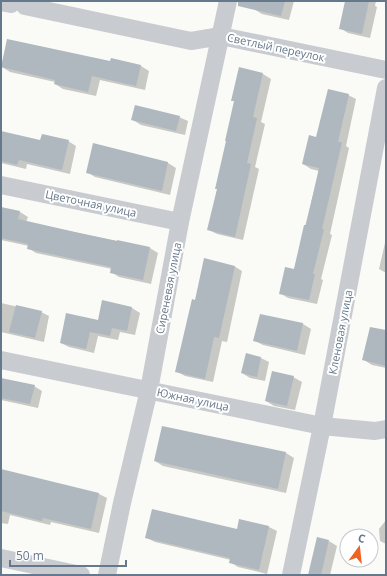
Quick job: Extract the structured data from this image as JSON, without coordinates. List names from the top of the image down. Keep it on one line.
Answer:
{"streets":{"street":["Светлый переулок","Цветочная улица","Сиреневая улица","Кленовая улица","Южная улица"]},"crossings":[["Светлый переулок","Сиреневая улица"],["Цветочная улица","Сиреневая улица"],["Сиреневая улица","Южная улица"],["Кленовая улица","Южная улица"]],"scale_bar":"50 m","north":"top"}
